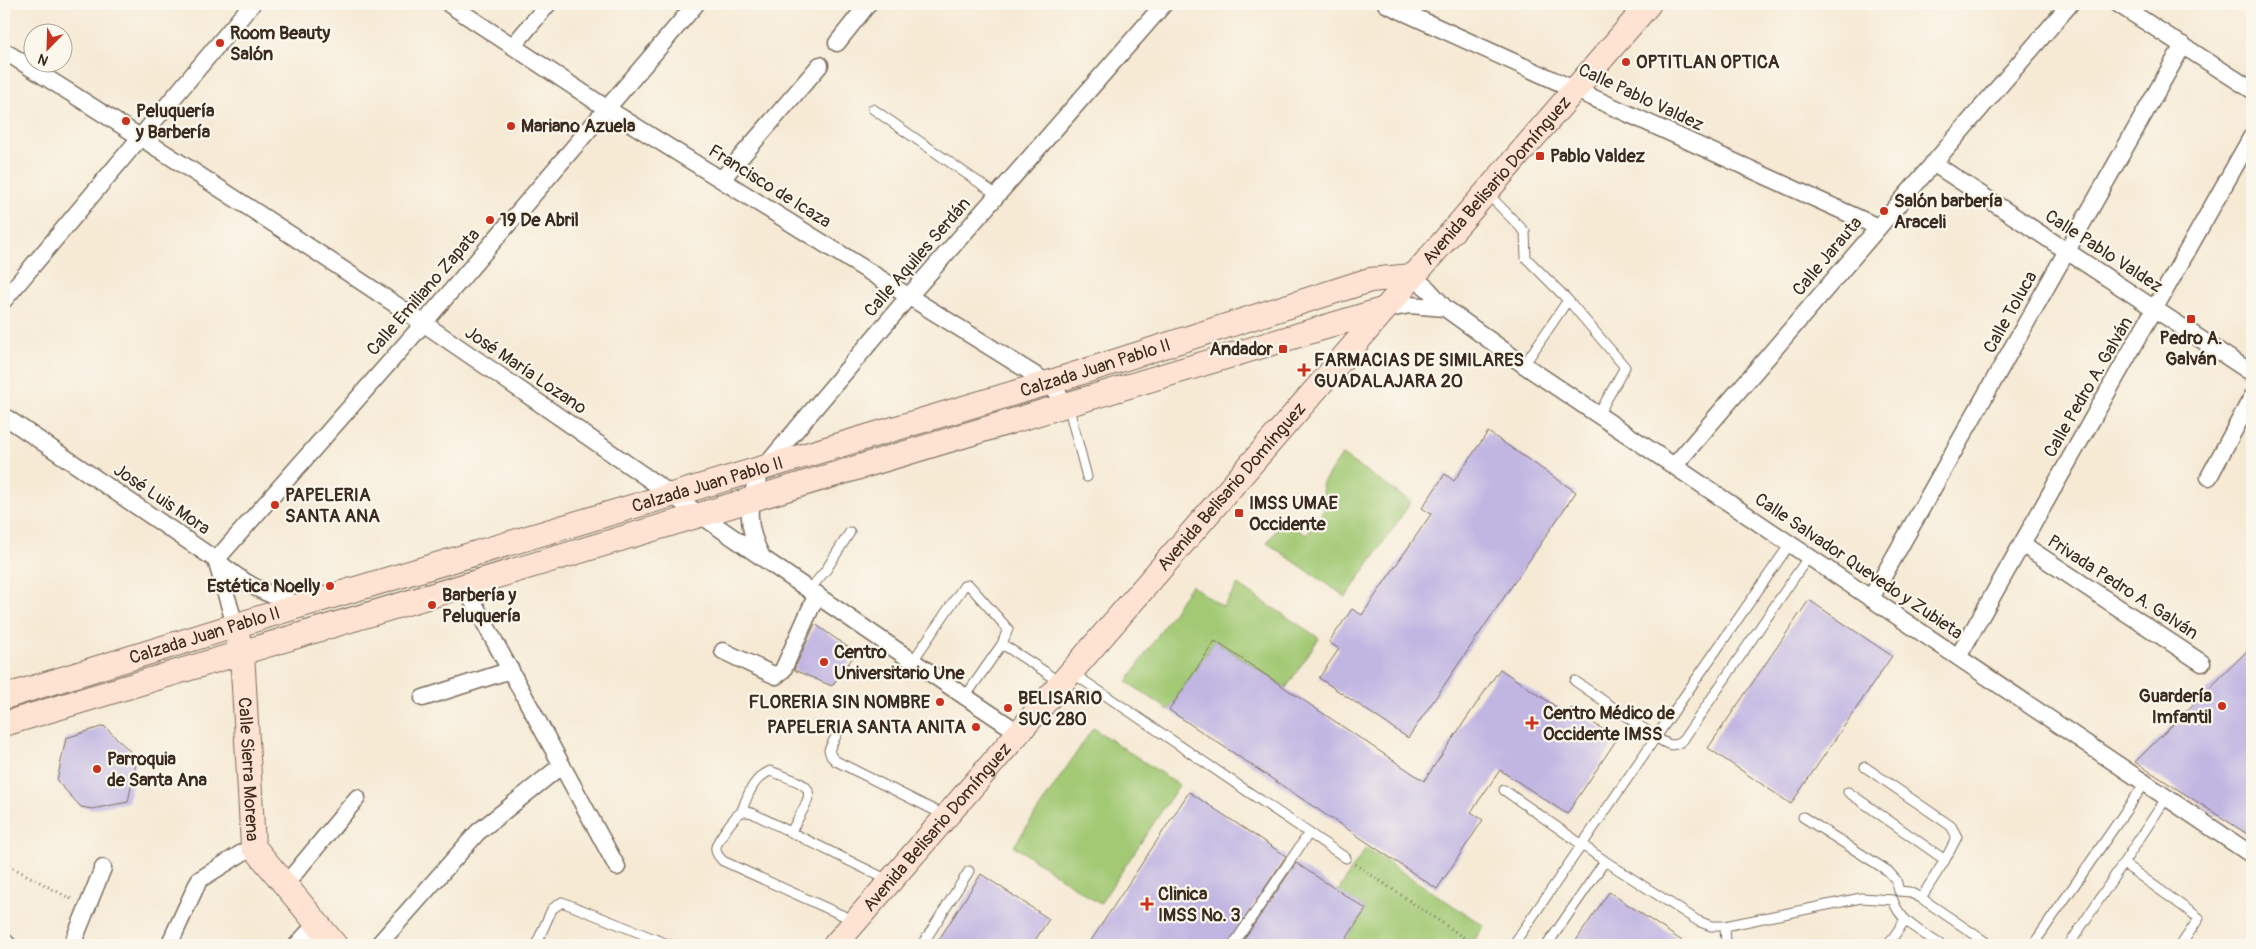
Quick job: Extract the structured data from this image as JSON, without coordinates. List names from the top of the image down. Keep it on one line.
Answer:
{"streets":{"main road":["Avenida Belisario Domínguez","Calzada Juan Pablo II","Calle Sierra Morena"],"street":["Calle Pablo Valdez","Francisco de Icaza","Calle Jarauta","Calle Aquiles Serdán","Calle Emiliano Zapata","Calle Toluca","José María Lozano","Calle Pedro A. Galván","José Luis Mora","Calle Salvador Quevedo y Zubieta","Privada Pedro A. Galván"]},"crossings":[["Calle Pablo Valdez","Avenida Belisario Domínguez"],["Calle Pablo Valdez","Calle Jarauta"],["Calle Pablo Valdez","Calle Toluca"],["Calle Pablo Valdez","Calle Pedro A. Galván"],["Avenida Belisario Domínguez","Calzada Juan Pablo II"],["Avenida Belisario Domínguez","José María Lozano"],["Avenida Belisario Domínguez","Calle Salvador Quevedo y Zubieta"],["Francisco de Icaza","Calle Aquiles Serdán"],["Francisco de Icaza","Calle Emiliano Zapata"],["Francisco de Icaza","Calzada Juan Pablo II"],["Calle Jarauta","Calle Salvador Quevedo y Zubieta"],["Calle Aquiles Serdán","Calzada Juan Pablo II"],["Calle Aquiles Serdán","José María Lozano"],["Calle Emiliano Zapata","José María Lozano"],["Calle Emiliano Zapata","José Luis Mora"],["Calle Toluca","Calle Salvador Quevedo y Zubieta"],["Calzada Juan Pablo II","José María Lozano"],["Calzada Juan Pablo II","José Luis Mora"],["Calzada Juan Pablo II","Calle Salvador Quevedo y Zubieta"],["Calzada Juan Pablo II","Calle Sierra Morena"],["Calle Pedro A. Galván","Calle Salvador Quevedo y Zubieta"],["Calle Pedro A. Galván","Privada Pedro A. Galván"]],"places":{"other":["Room Beauty Salón","OPTITLAN OPTICA","Peluquería y Barbería","Mariano Azuela","Salón barbería Araceli","19 De Abril","PAPELERIA SANTA ANA","Estética Noelly","Barbería y Peluquería","Centro Universitario Une","FLORERIA SIN NOMBRE","Guardería Imfantil","BELISARIO SUC 280","PAPELERIA SANTA ANITA","Parroquia de Santa Ana"],"transit":["Pablo Valdez","Pedro A. Galván","Andador","IMSS UMAE Occidente"],"health":["FARMACIAS DE SIMILARES GUADALAJARA 20","Centro Médico de Occidente IMSS","Clinica IMSS No. 3"]},"north":"bottom left"}
